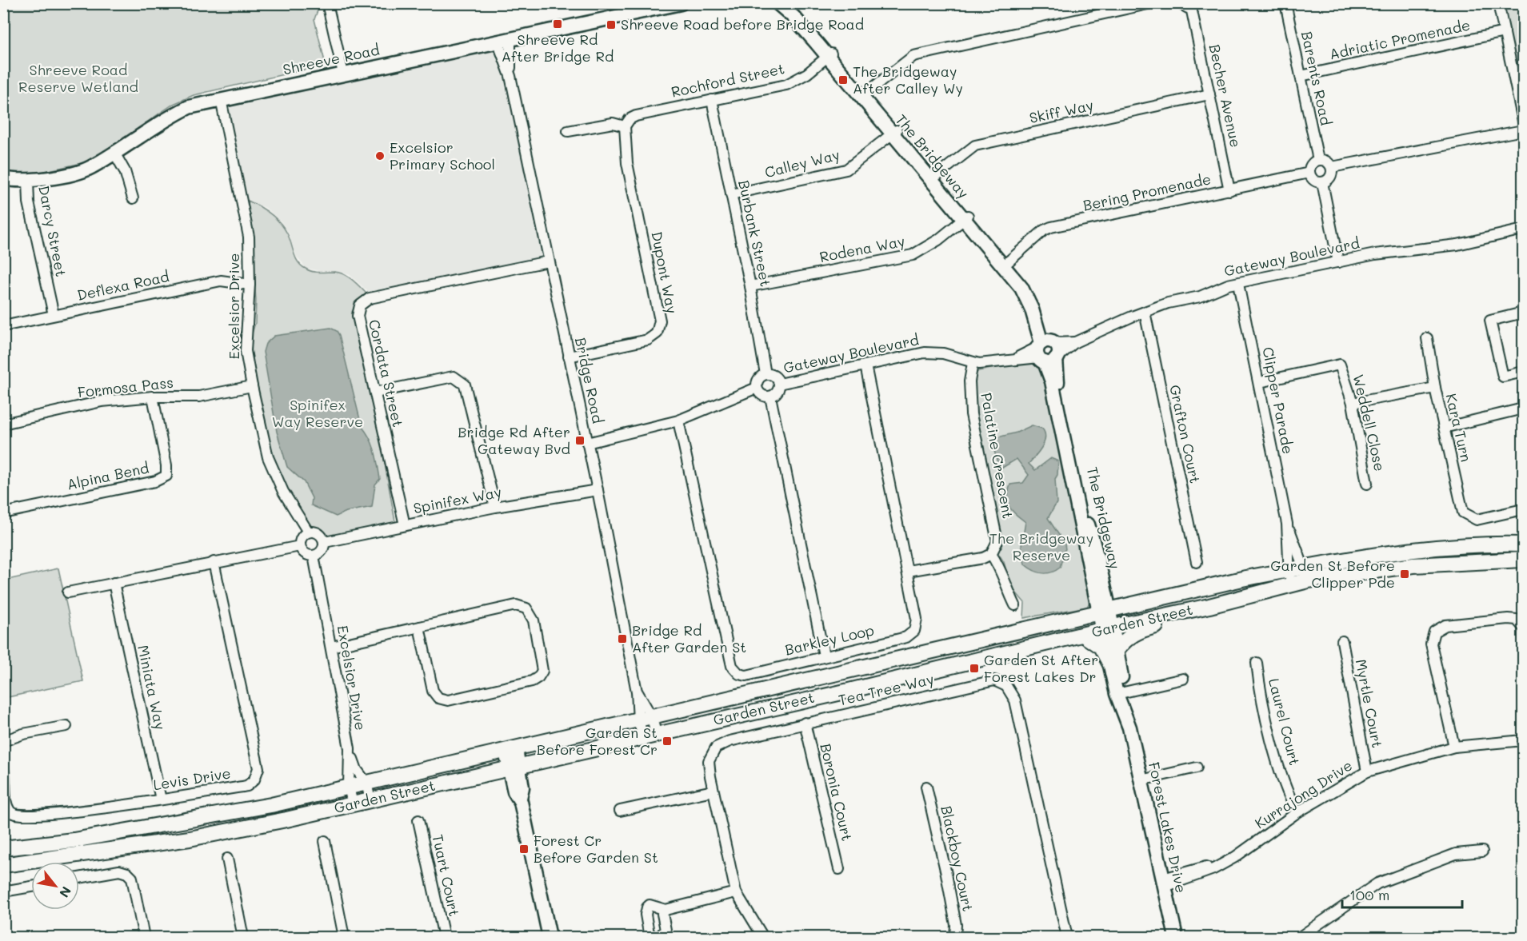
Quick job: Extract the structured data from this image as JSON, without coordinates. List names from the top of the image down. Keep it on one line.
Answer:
{"streets":{"main road":["Garden Street"],"street":["Adriatic Promenade","Shreeve Road","Barents Road","Rochford Street","Becher Avenue","Skiff Way","The Bridgeway","Calley Way","Bering Promenade","Darcy Street","Burbank Street","Rodena Way","Gateway Boulevard","Dupont Way","Deflexa Road","Excelsior Drive","Cordata Street","Bridge Road","Formosa Pass","Clipper Parade","Weddell Close","Kara Turn","Grafton Court","Palatine Crescent","Alpina Bend","Spinifex Way","Barkley Loop","Miniata Way","Tea Tree Way","Myrtle Court","Laurel Court","Levis Drive","Boronia Court","Kurrajong Drive","Forest Lakes Drive","Blackboy Court","Tuart Court"]},"crossings":[["Adriatic Promenade","Barents Road"],["Shreeve Road","Darcy Street"],["Shreeve Road","Excelsior Drive"],["Shreeve Road","Bridge Road"],["Barents Road","Bering Promenade"],["Rochford Street","The Bridgeway"],["Rochford Street","Burbank Street"],["Rochford Street","Dupont Way"],["Becher Avenue","Skiff Way"],["Becher Avenue","Bering Promenade"],["Skiff Way","The Bridgeway"],["The Bridgeway","Calley Way"],["The Bridgeway","Bering Promenade"],["The Bridgeway","Rodena Way"],["The Bridgeway","Gateway Boulevard"],["The Bridgeway","Garden Street"],["The Bridgeway","Forest Lakes Drive"],["Calley Way","Burbank Street"],["Darcy Street","Deflexa Road"],["Burbank Street","Rodena Way"],["Burbank Street","Gateway Boulevard"],["Gateway Boulevard","Clipper Parade"],["Gateway Boulevard","Grafton Court"],["Gateway Boulevard","Palatine Crescent"],["Gateway Boulevard","Barkley Loop"],["Dupont Way","Bridge Road"],["Deflexa Road","Excelsior Drive"],["Excelsior Drive","Formosa Pass"],["Excelsior Drive","Spinifex Way"],["Excelsior Drive","Garden Street"],["Cordata Street","Bridge Road"],["Cordata Street","Spinifex Way"],["Bridge Road","Spinifex Way"],["Bridge Road","Garden Street"],["Formosa Pass","Alpina Bend"],["Clipper Parade","Weddell Close"],["Clipper Parade","Garden Street"],["Weddell Close","Kara Turn"],["Garden Street","Forest Lakes Drive"],["Miniata Way","Levis Drive"],["Tea Tree Way","Boronia Court"],["Myrtle Court","Kurrajong Drive"],["Laurel Court","Kurrajong Drive"],["Kurrajong Drive","Forest Lakes Drive"]],"parks":["Shreeve Road Reserve Wetland","Spinifex Way Reserve","The Bridgeway Reserve"],"places":{"transit":["Shreeve Rd After Bridge Rd","Shreeve Road before Bridge Road","The Bridgeway After Calley Wy","Bridge Rd After Gateway Bvd","Garden St Before Clipper Pde","Bridge Rd After Garden St","Garden St After Forest Lakes Dr","Garden St Before Forest Cr","Forest Cr Before Garden St"],"other":["Excelsior Primary School"]},"scale_bar":"100 m","north":"bottom right"}
